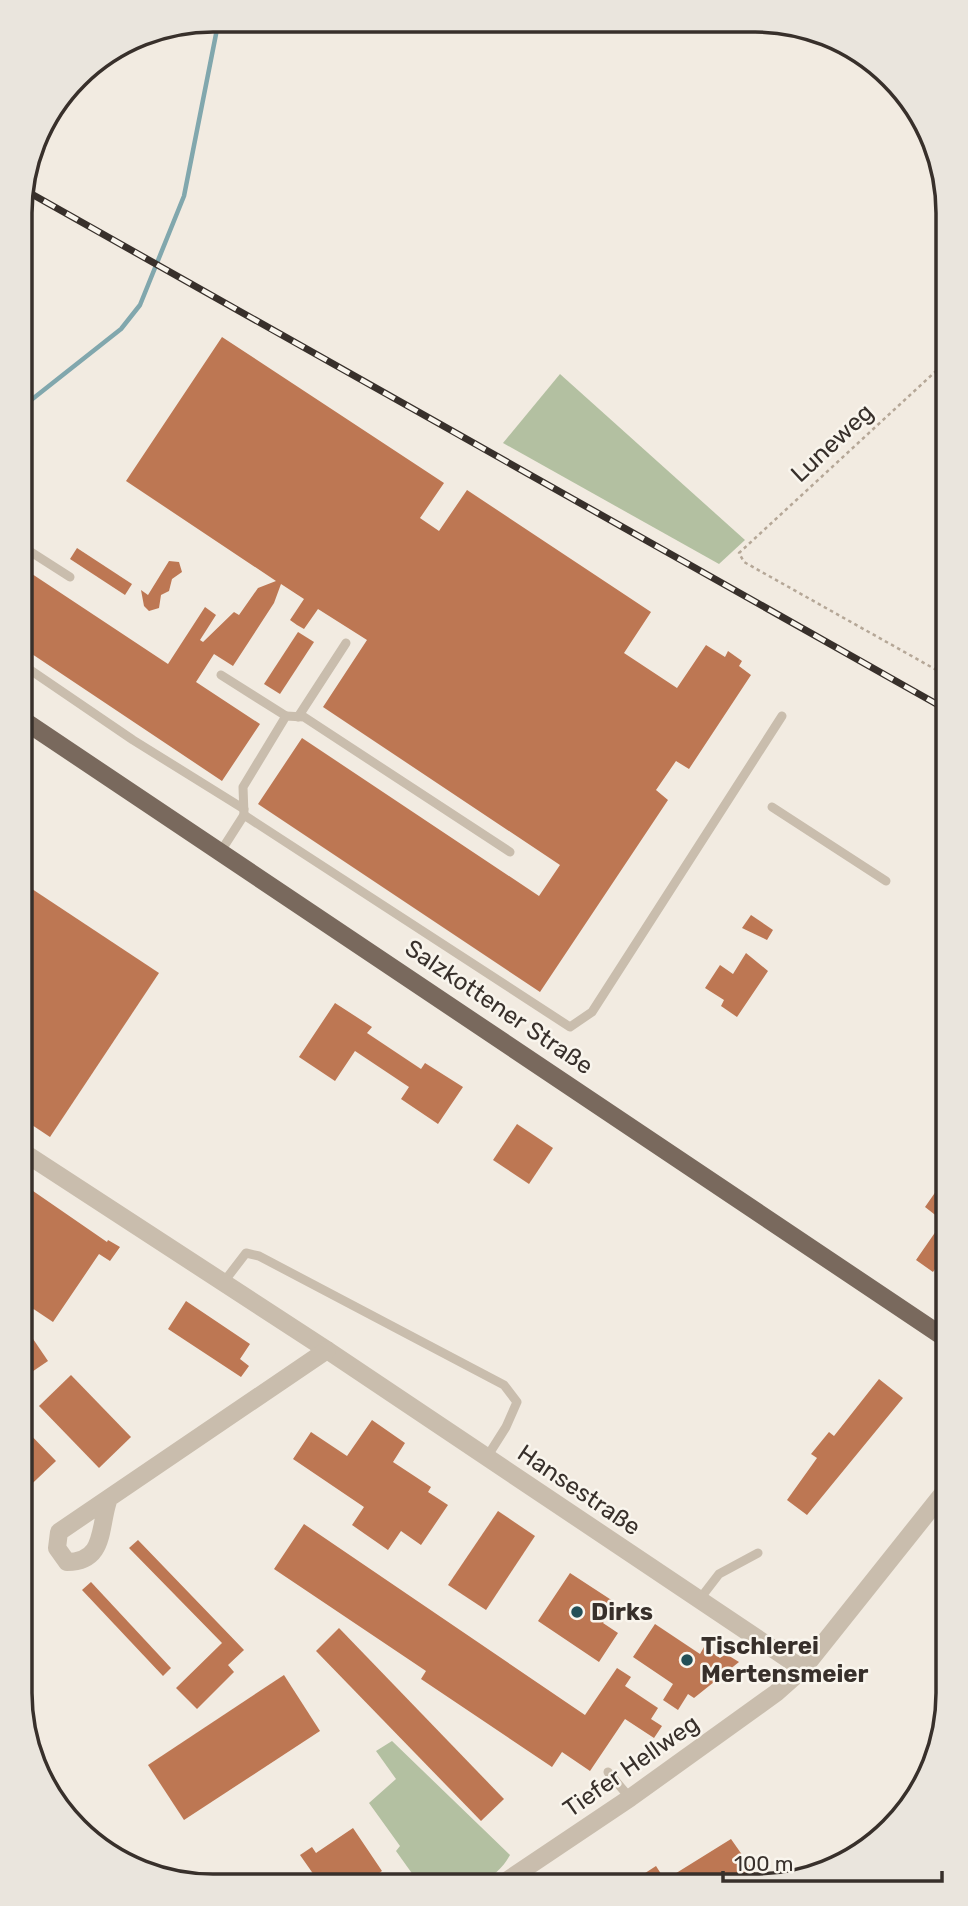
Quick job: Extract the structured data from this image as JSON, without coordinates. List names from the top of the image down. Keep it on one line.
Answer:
{"streets":{"main road":["Salzkottener Straße"],"street":["Hansestraße","Tiefer Hellweg"],"path":["Luneweg"]},"crossings":[["Hansestraße","Tiefer Hellweg"]],"places":["Dirks","Tischlerei Mertensmeier"],"scale_bar":"100 m"}
